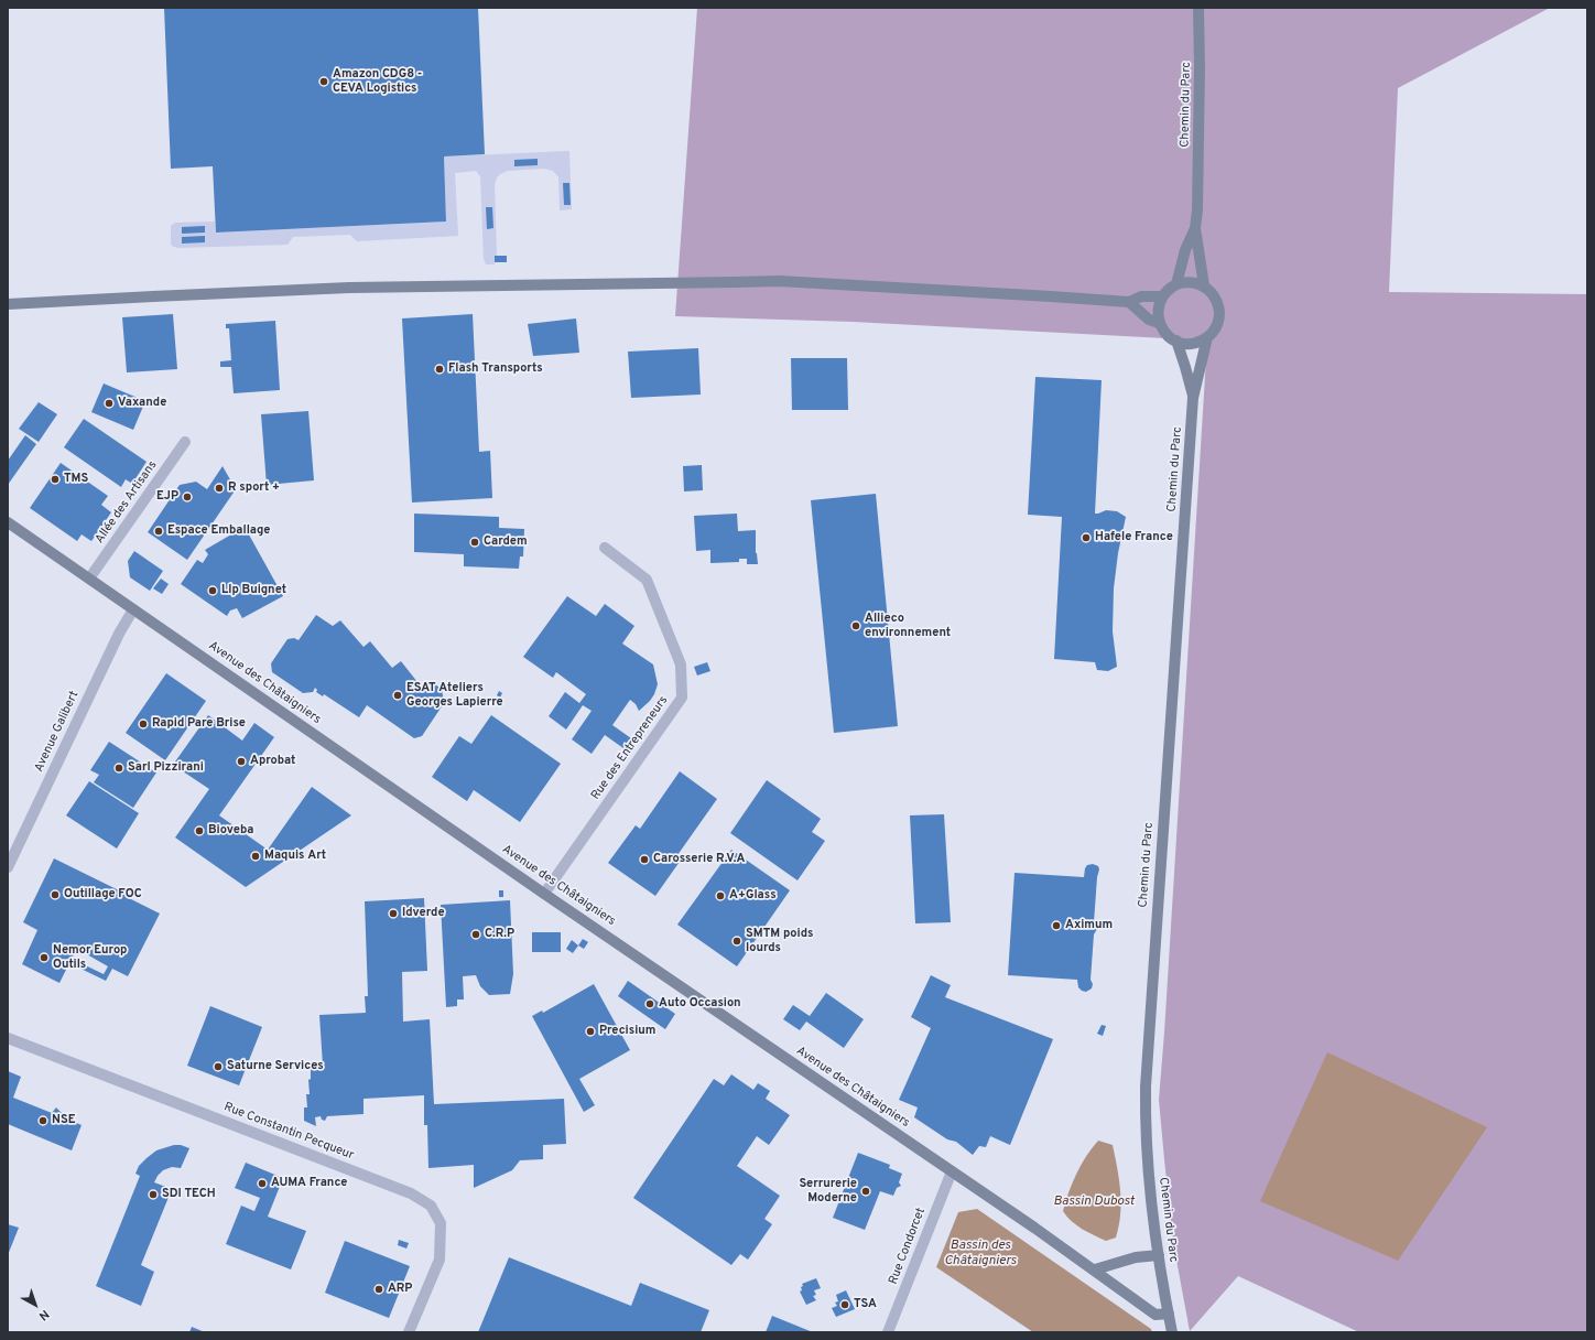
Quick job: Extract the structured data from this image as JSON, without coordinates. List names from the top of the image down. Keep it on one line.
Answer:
{"streets":{"street":["Chemin du Parc","Allée des Artisans","Avenue des Châtaigniers","Avenue Galibert","Rue des Entrepreneurs","Rue Constantin Pecqueur","Rue Condorcet"]},"crossings":[["Chemin du Parc","Avenue des Châtaigniers"],["Allée des Artisans","Avenue des Châtaigniers"],["Avenue des Châtaigniers","Avenue Galibert"],["Avenue des Châtaigniers","Rue des Entrepreneurs"],["Avenue des Châtaigniers","Rue Condorcet"]],"water":["Bassin Dubost","Bassin des Châtaigniers"],"places":["Amazon CDG8 - CEVA Logistics","Flash Transports","Vaxande","TMS","R sport +","EJP","Espace Emballage","Hafele France","Cardem","Llp Buignet","Allieco environnement","ESAT Ateliers Georges Lapierre","Rapid Pare Brise","Aprobat","Sarl Pizzirani","Bioveba","Maquis Art","Carosserie R.V.A","Outillage FOC","A+Glass","Idverde","Aximum","C.R.P","SMTM poids lourds","Nemor Europ Outils","Auto Occasion","Precisium","Saturne Services","NSE","AUMA France","Serrurerie Moderne","SDI TECH","ARP","TSA"],"north":"bottom right"}
